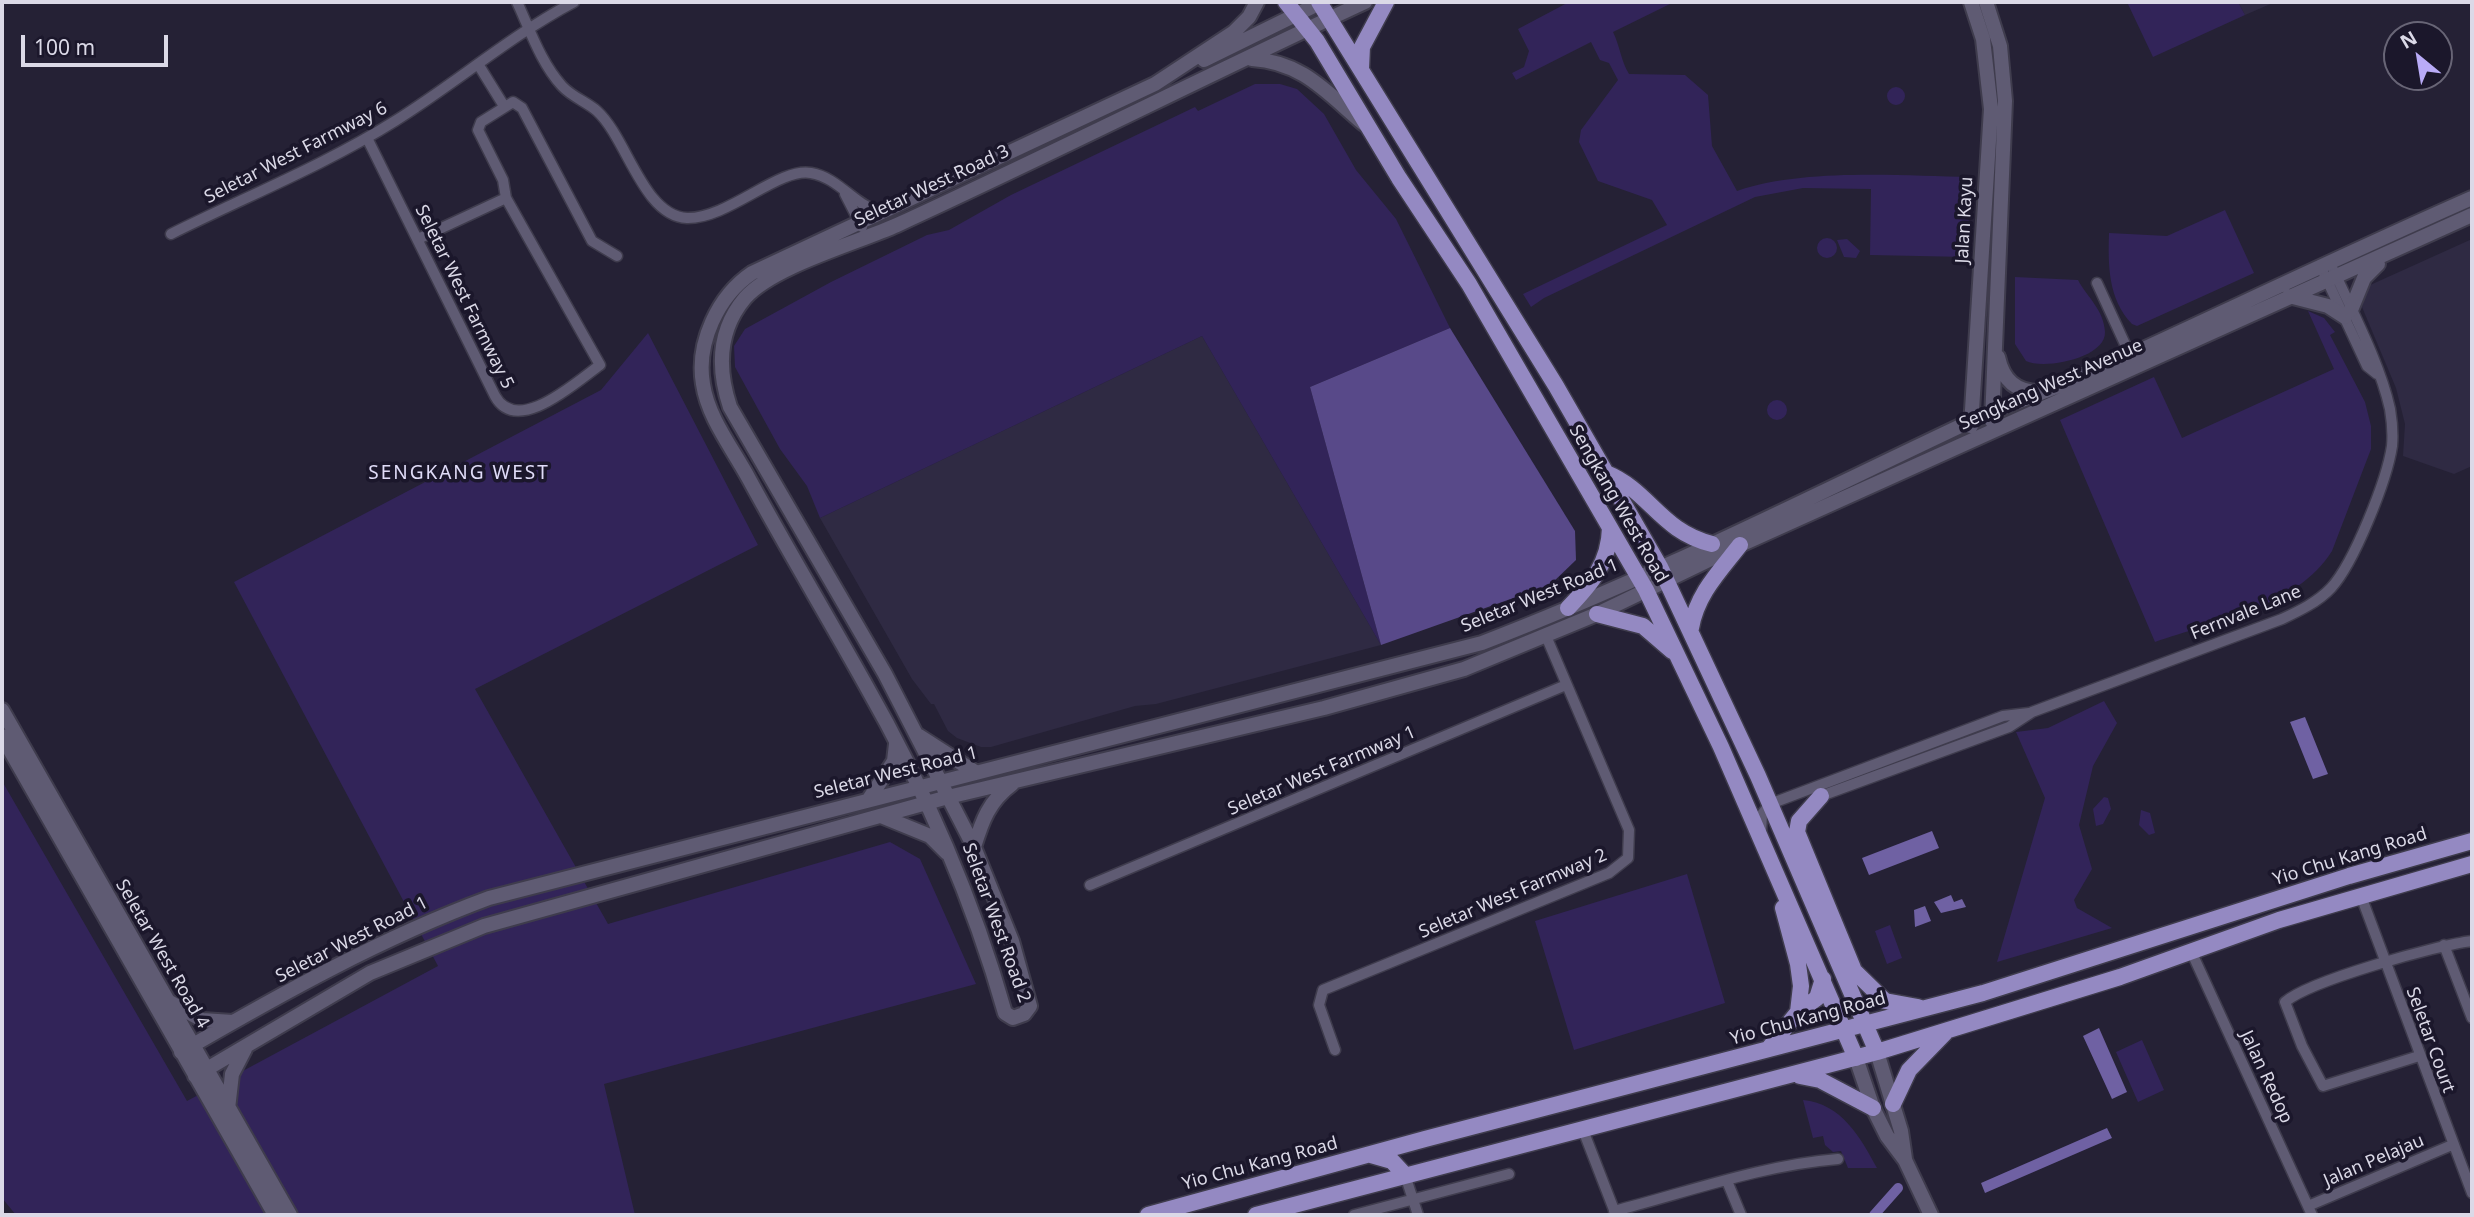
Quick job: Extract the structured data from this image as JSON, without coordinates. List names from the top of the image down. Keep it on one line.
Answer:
{"streets":{"main road":["Seletar West Road 3","Jalan Kayu","Sengkang West Avenue","Sengkang West Road","Seletar West Road 1","Yio Chu Kang Road","Seletar West Road 2","Seletar West Road 4"],"street":["Seletar West Farmway 6","Seletar West Farmway 5","Fernvale Lane","Seletar West Farmway 1","Seletar West Farmway 2","Seletar Court","Jalan Redop","Jalan Pelajau"]},"crossings":[["Seletar West Farmway 6","Seletar West Farmway 5"],["Seletar West Road 3","Sengkang West Road"],["Seletar West Road 3","Seletar West Road 2"],["Jalan Kayu","Sengkang West Avenue"],["Sengkang West Avenue","Sengkang West Road"],["Sengkang West Avenue","Seletar West Road 1"],["Sengkang West Avenue","Fernvale Lane"],["Sengkang West Road","Seletar West Road 1"],["Sengkang West Road","Fernvale Lane"],["Sengkang West Road","Yio Chu Kang Road"],["Seletar West Road 1","Seletar West Farmway 2"],["Seletar West Road 1","Seletar West Road 2"],["Seletar West Road 1","Seletar West Road 4"],["Seletar West Farmway 1","Seletar West Farmway 2"],["Seletar Court","Jalan Pelajau"],["Jalan Redop","Jalan Pelajau"]],"districts":["SENGKANG WEST"],"scale_bar":"100 m","north":"top left"}
